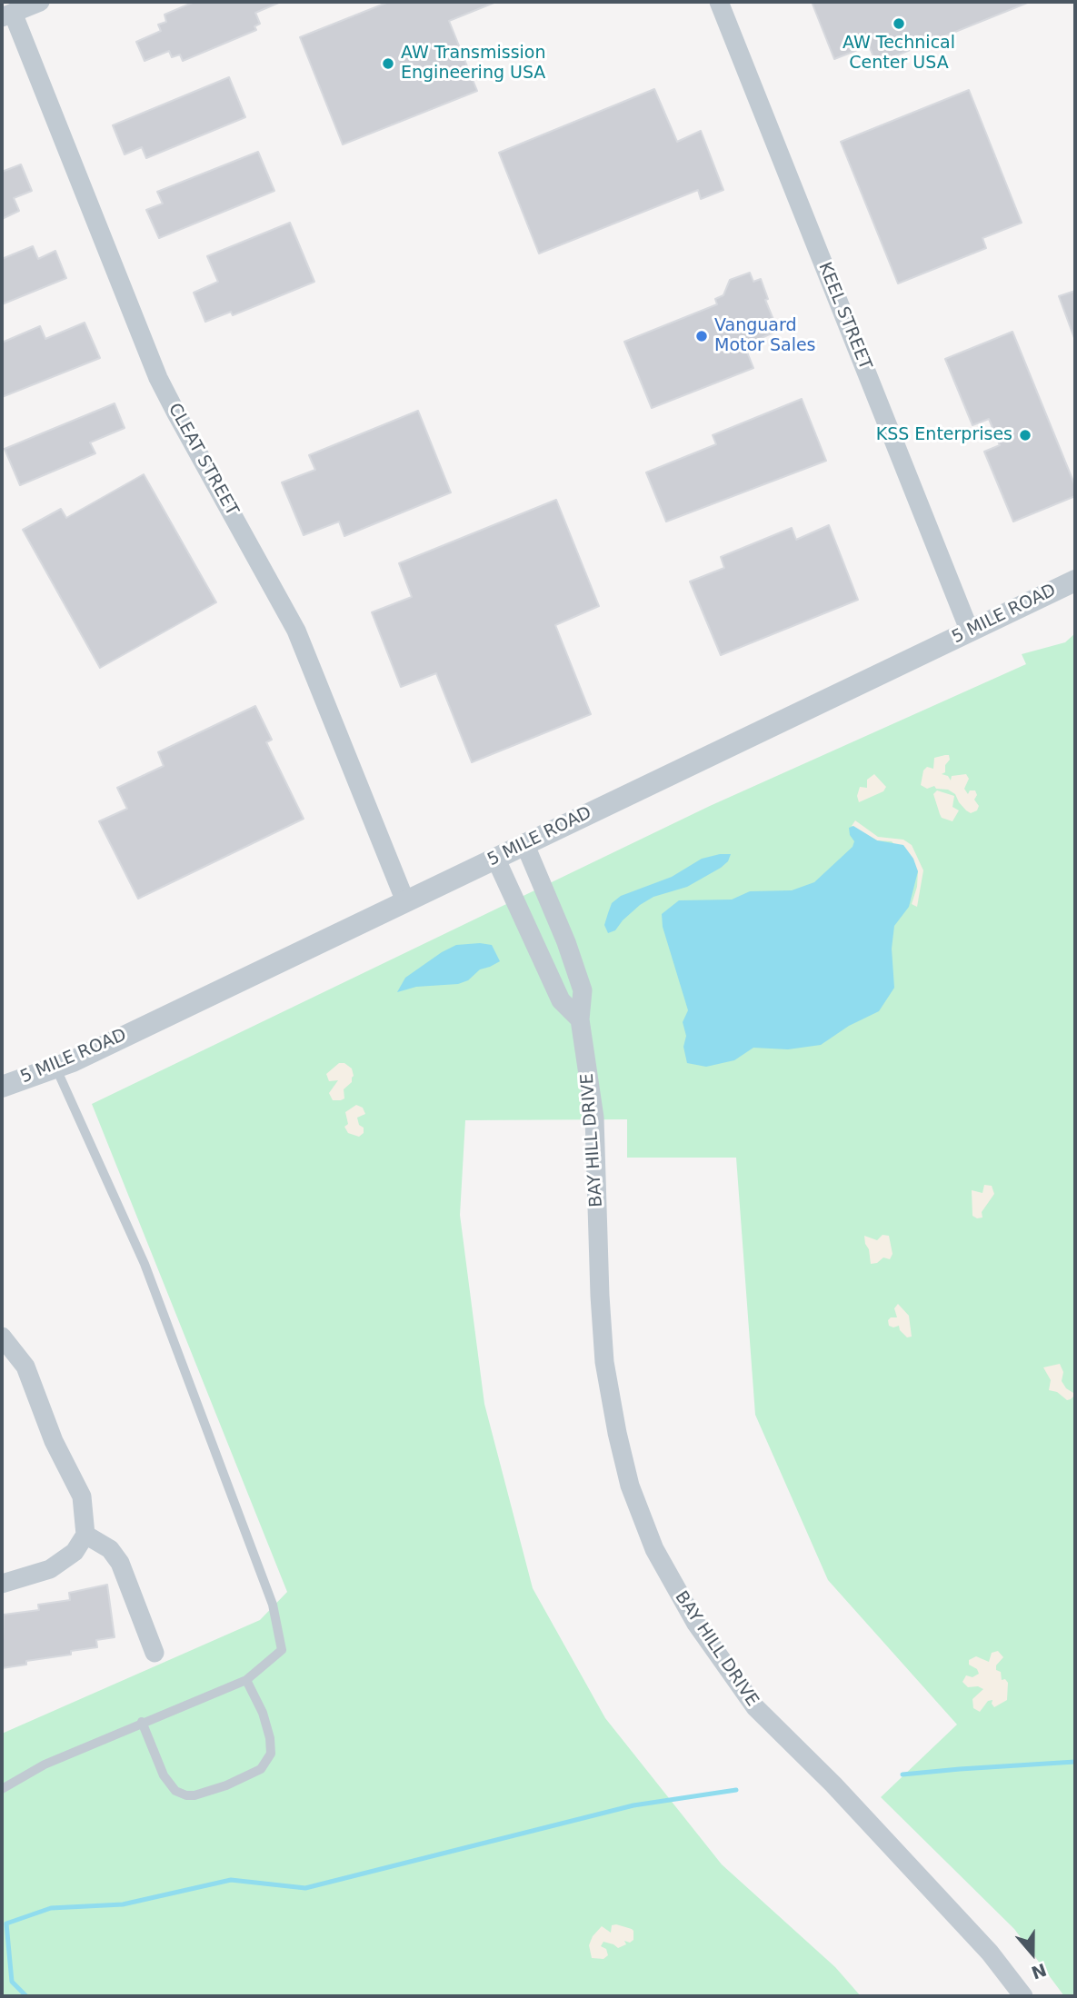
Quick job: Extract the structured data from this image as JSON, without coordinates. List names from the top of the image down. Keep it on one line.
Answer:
{"streets":{"street":["KEEL STREET","CLEAT STREET","5 MILE ROAD","BAY HILL DRIVE"]},"crossings":[["KEEL STREET","5 MILE ROAD"],["CLEAT STREET","5 MILE ROAD"],["5 MILE ROAD","BAY HILL DRIVE"]],"places":["AW Technical Center USA","AW Transmission Engineering USA","Vanguard Motor Sales","KSS Enterprises"],"north":"bottom"}
